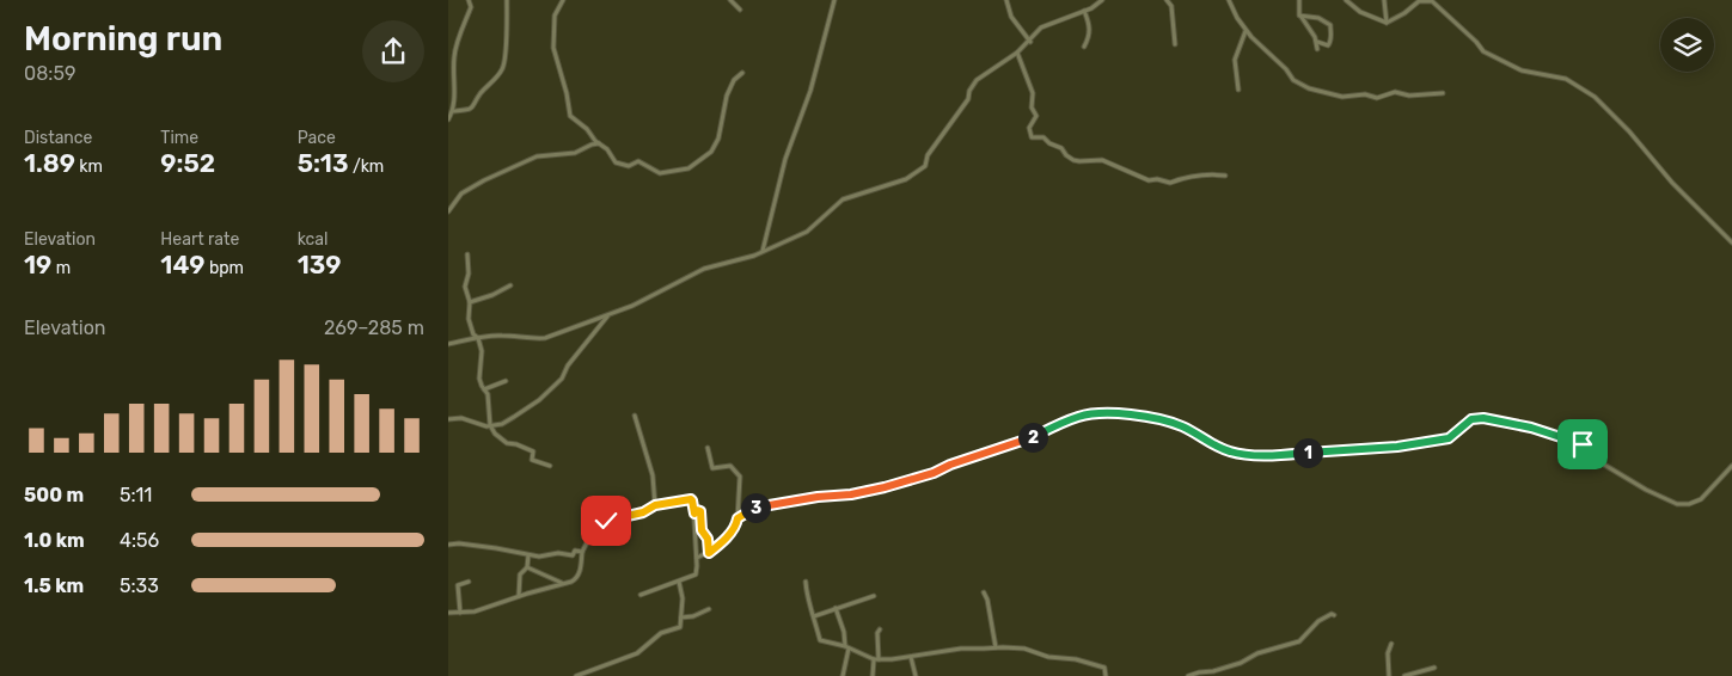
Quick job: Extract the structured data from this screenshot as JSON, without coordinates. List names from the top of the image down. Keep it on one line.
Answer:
{"page":{"heading":["Morning run","08:59"],"stats":[["Distance","1.89 km"],["Time","9:52"],["Pace","5:13 /km"],["Elevation","19 m"],["Heart rate","149 bpm"],["kcal","139"]],"chart":["Elevation","269–285 m"],"pins":["2","1","3"],"list":[{"name":"500 m","note":"5:11"},{"name":"1.0 km","note":"4:56"},{"name":"1.5 km","note":"5:33"}]}}
